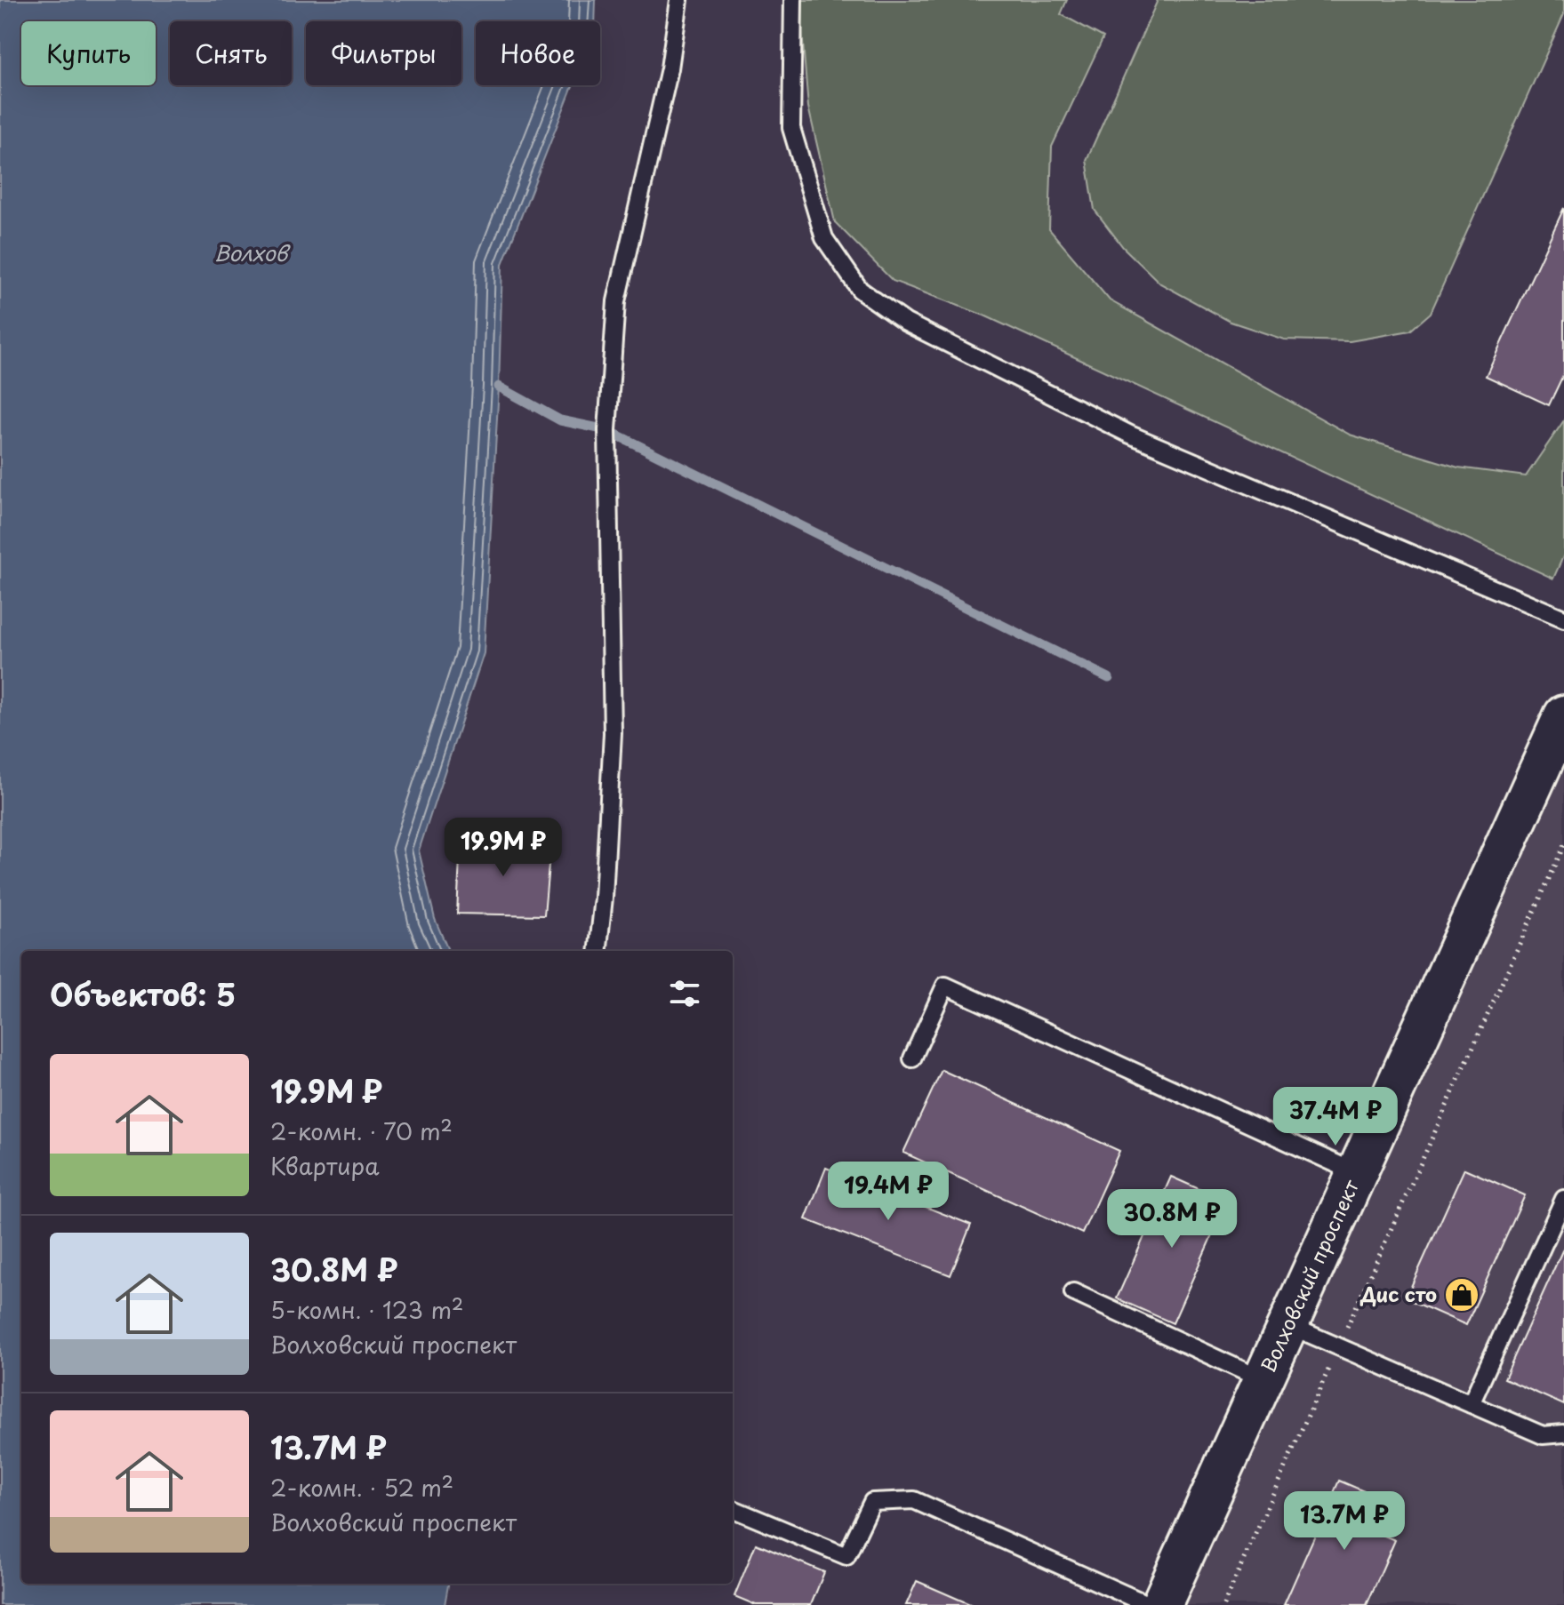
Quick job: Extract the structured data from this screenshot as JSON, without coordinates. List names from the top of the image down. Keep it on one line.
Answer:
{"streets":{"street":["Волховский проспект"]},"water":["Волхов"],"places":{"shop":["Дис сто"]},"page":{"chip":["Купить","Снять","Фильтры","Новое"],"price":["19.9M ₽","37.4M ₽","19.4M ₽","30.8M ₽","13.7M ₽"],"heading":"Объектов: 5","list":[{"name":"19.9M ₽","note":"2-комн. · 70 m² · Квартира"},{"name":"30.8M ₽","note":"5-комн. · 123 m² · Волховский проспект"},{"name":"13.7M ₽","note":"2-комн. · 52 m² · Волховский проспект"}]}}
